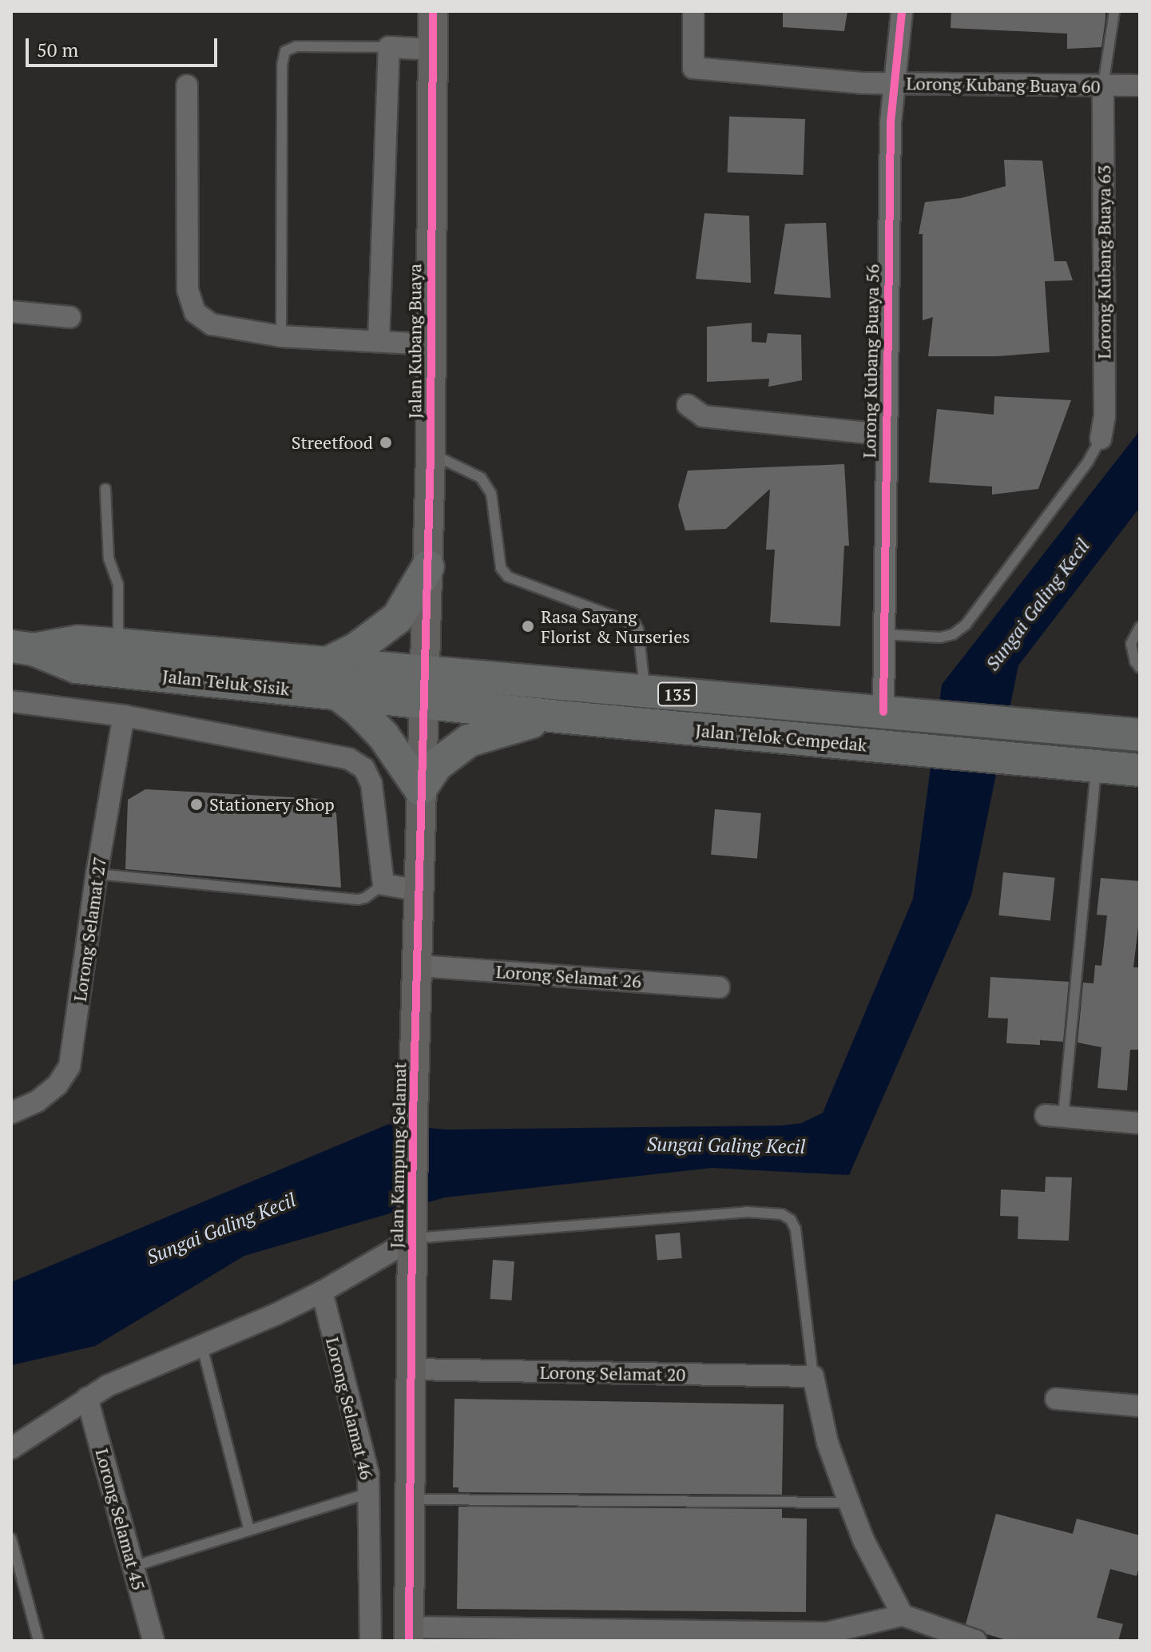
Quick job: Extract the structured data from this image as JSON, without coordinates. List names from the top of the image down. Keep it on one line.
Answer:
{"streets":{"main road":["Jalan Teluk Sisik","135","Jalan Telok Cempedak"],"street":["Lorong Kubang Buaya 60","Lorong Kubang Buaya 63","Jalan Kubang Buaya","Lorong Kubang Buaya 56","Lorong Selamat 27","Lorong Selamat 26","Jalan Kampung Selamat","Lorong Selamat 20","Lorong Selamat 46","Lorong Selamat 45"]},"crossings":[["Lorong Kubang Buaya 60","Lorong Kubang Buaya 63"],["Lorong Kubang Buaya 60","Lorong Kubang Buaya 56"],["Jalan Kubang Buaya","Jalan Teluk Sisik"],["Jalan Kubang Buaya","Jalan Telok Cempedak"],["Jalan Kubang Buaya","Jalan Kampung Selamat"],["Lorong Kubang Buaya 56","Jalan Telok Cempedak"],["Jalan Teluk Sisik","Jalan Telok Cempedak"],["Jalan Teluk Sisik","Jalan Kampung Selamat"],["Jalan Telok Cempedak","Jalan Kampung Selamat"],["Lorong Selamat 26","Jalan Kampung Selamat"],["Jalan Kampung Selamat","Lorong Selamat 20"]],"water":["Sungai Galing Kecil"],"places":["Streetfood","Rasa Sayang Florist & Nurseries","Stationery Shop"],"scale_bar":"50 m"}
